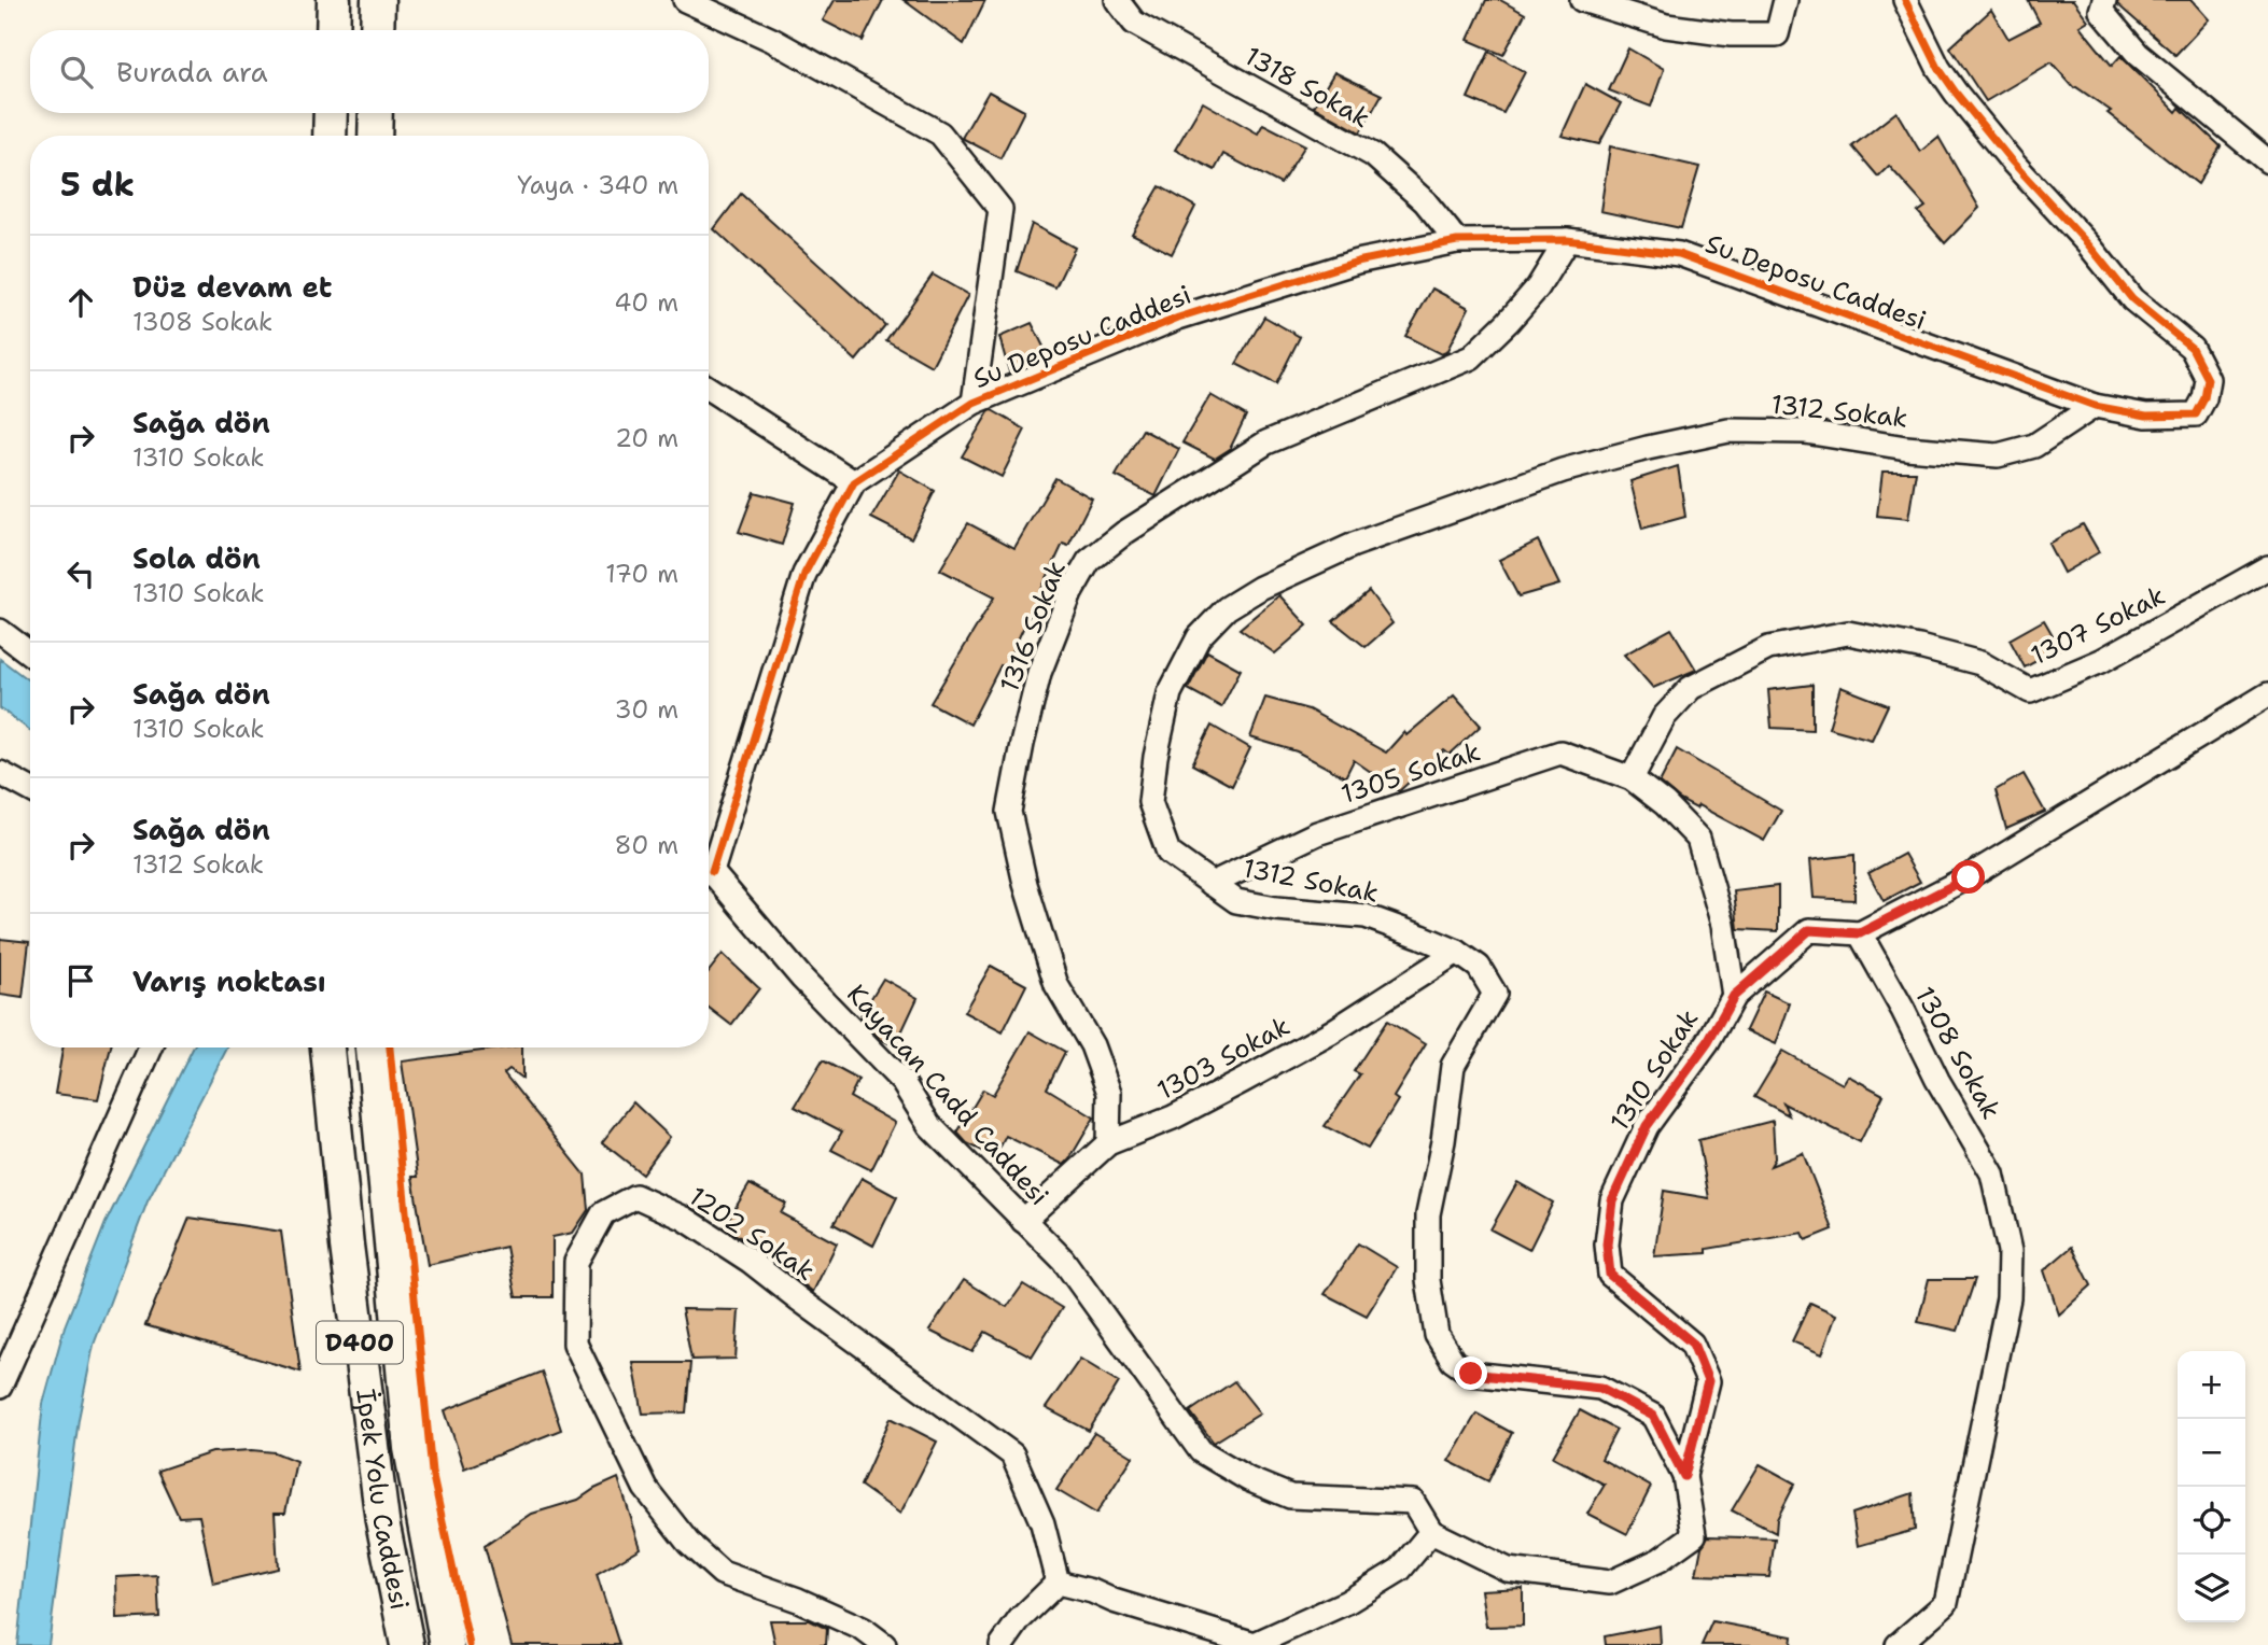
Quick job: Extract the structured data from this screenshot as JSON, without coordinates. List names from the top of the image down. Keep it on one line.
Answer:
{"streets":{"highway":["D400","İpek Yolu Caddesi"],"street":["1318 Sokak","Su Deposu Caddesi","1312 Sokak","1307 Sokak","1316 Sokak","1305 Sokak","1308 Sokak","1303 Sokak","1310 Sokak","Kayacan Cadd Caddesi","1202 Sokak"]},"crossings":[["1318 Sokak","Su Deposu Caddesi"],["Su Deposu Caddesi","1312 Sokak"],["Su Deposu Caddesi","1316 Sokak"],["1312 Sokak","1305 Sokak"],["1312 Sokak","1303 Sokak"],["1312 Sokak","1310 Sokak"],["1307 Sokak","1305 Sokak"],["1316 Sokak","1303 Sokak"],["1308 Sokak","1310 Sokak"],["1303 Sokak","Kayacan Cadd Caddesi"],["1310 Sokak","Kayacan Cadd Caddesi"]],"page":{"search":"Burada ara","heading":["5 dk","Yaya · 340 m"],"list":[["Düz devam et","1308 Sokak","40 m"],["Sağa dön","1310 Sokak","20 m"],["Sola dön","1310 Sokak","170 m"],["Sağa dön","1310 Sokak","30 m"],["Sağa dön","1312 Sokak","80 m"],"Varış noktası"],"map_buttons":["+","−"]}}
